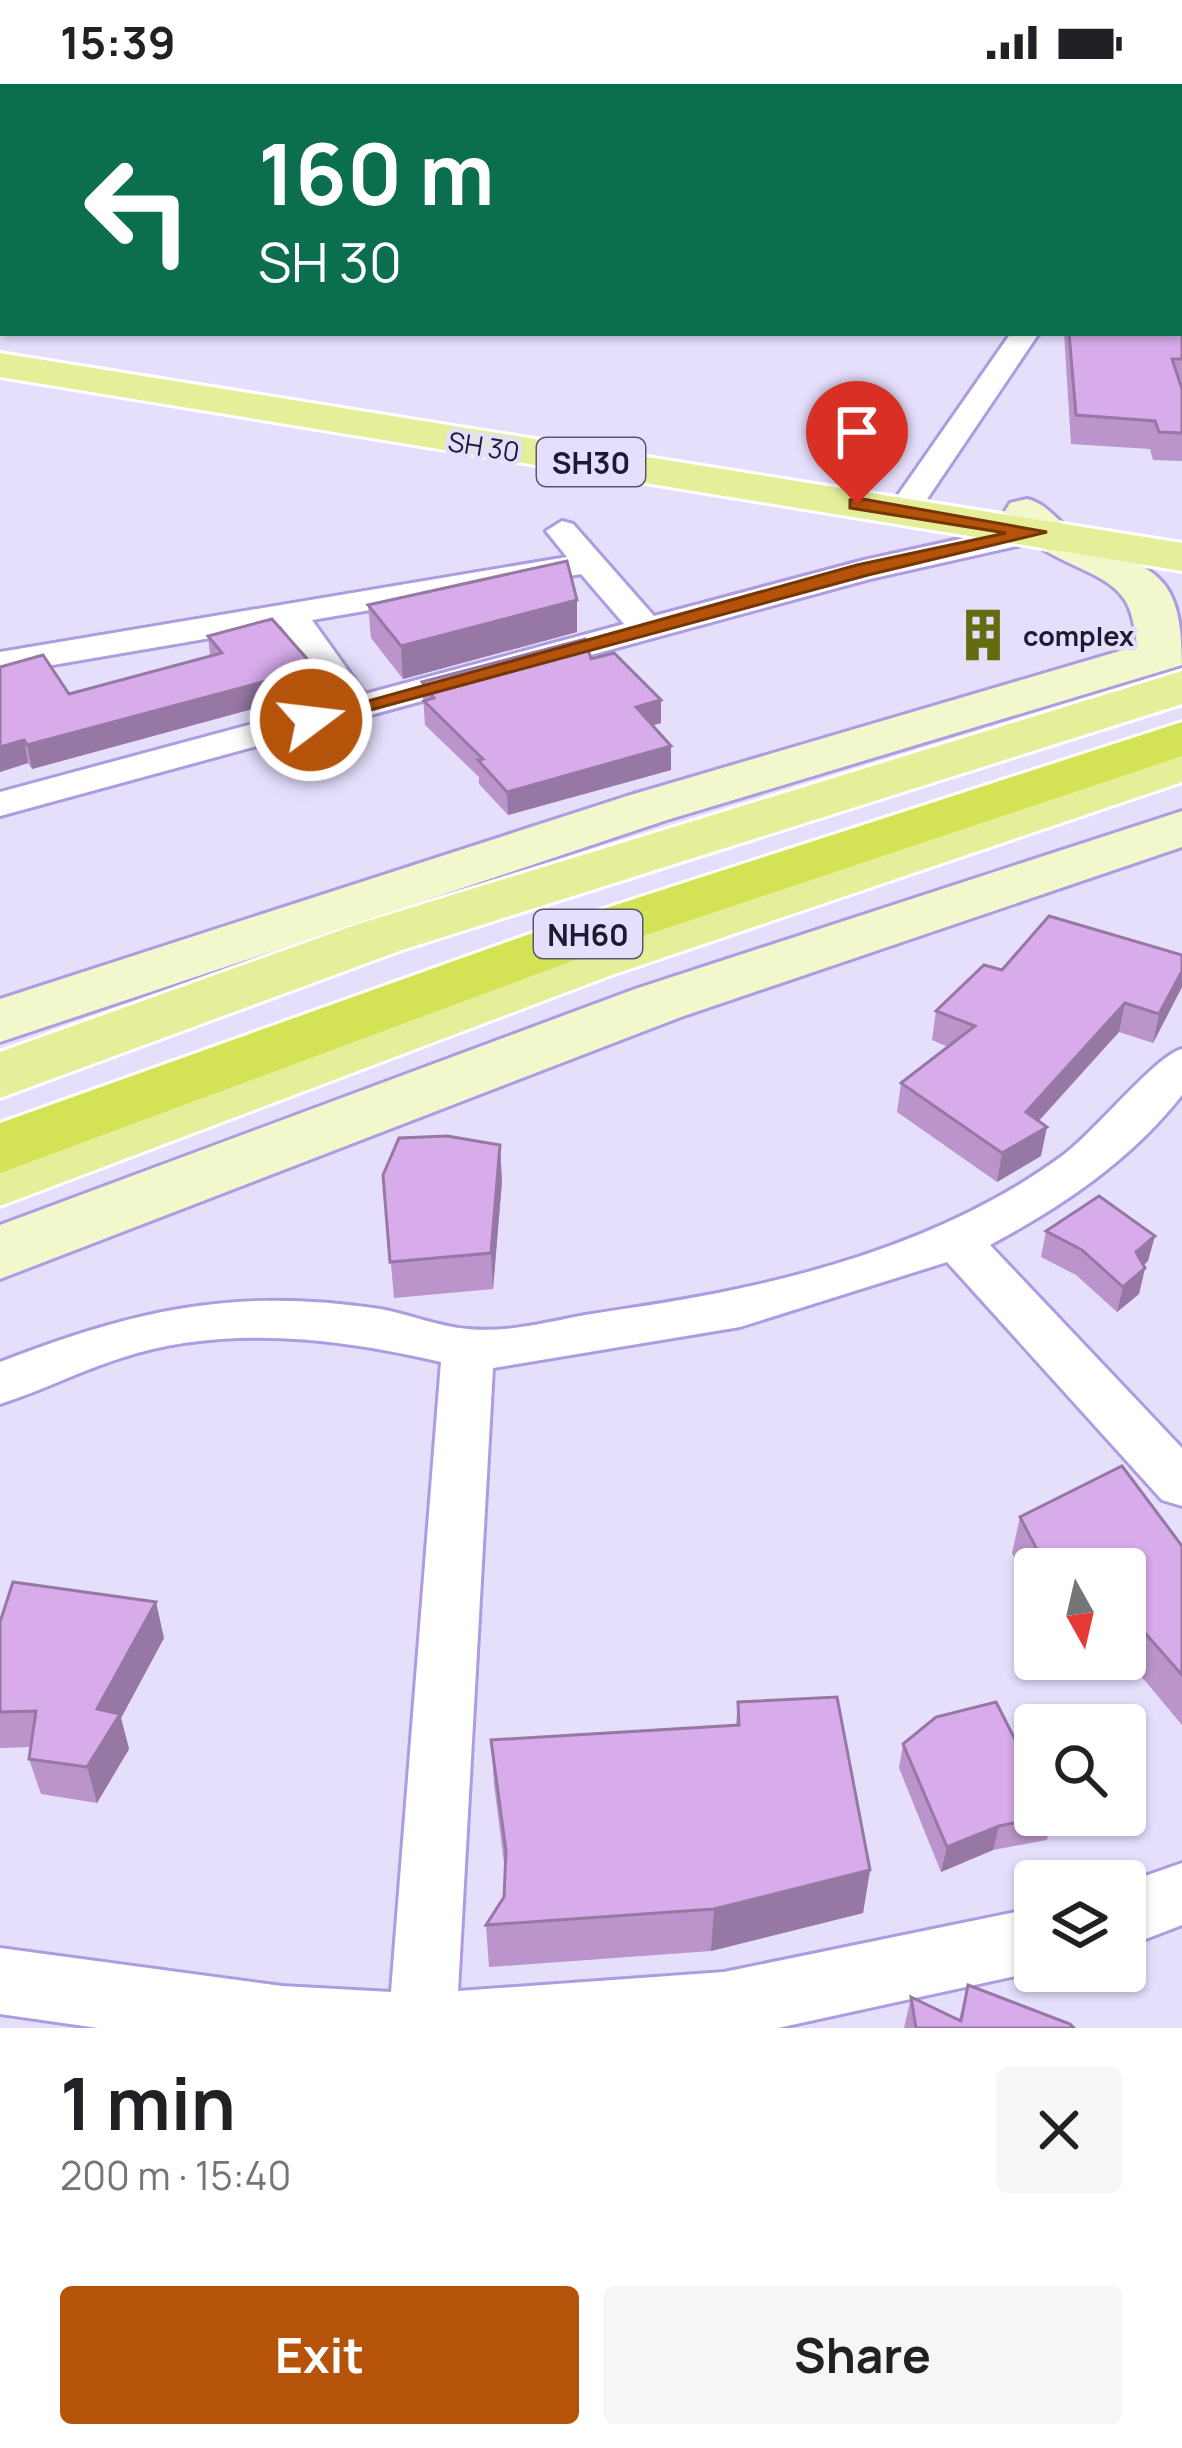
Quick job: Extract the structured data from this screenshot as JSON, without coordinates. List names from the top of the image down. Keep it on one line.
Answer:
{"streets":{"highway":["NH60"],"main road":["SH 30","SH30"]},"places":{"building":["complex"]},"north":"bottom","page":{"status":"15:39","turn":["160 m","SH 30"],"heading":["1 min","200 m · 15:40"],"buttons":["Exit","Share"]}}
